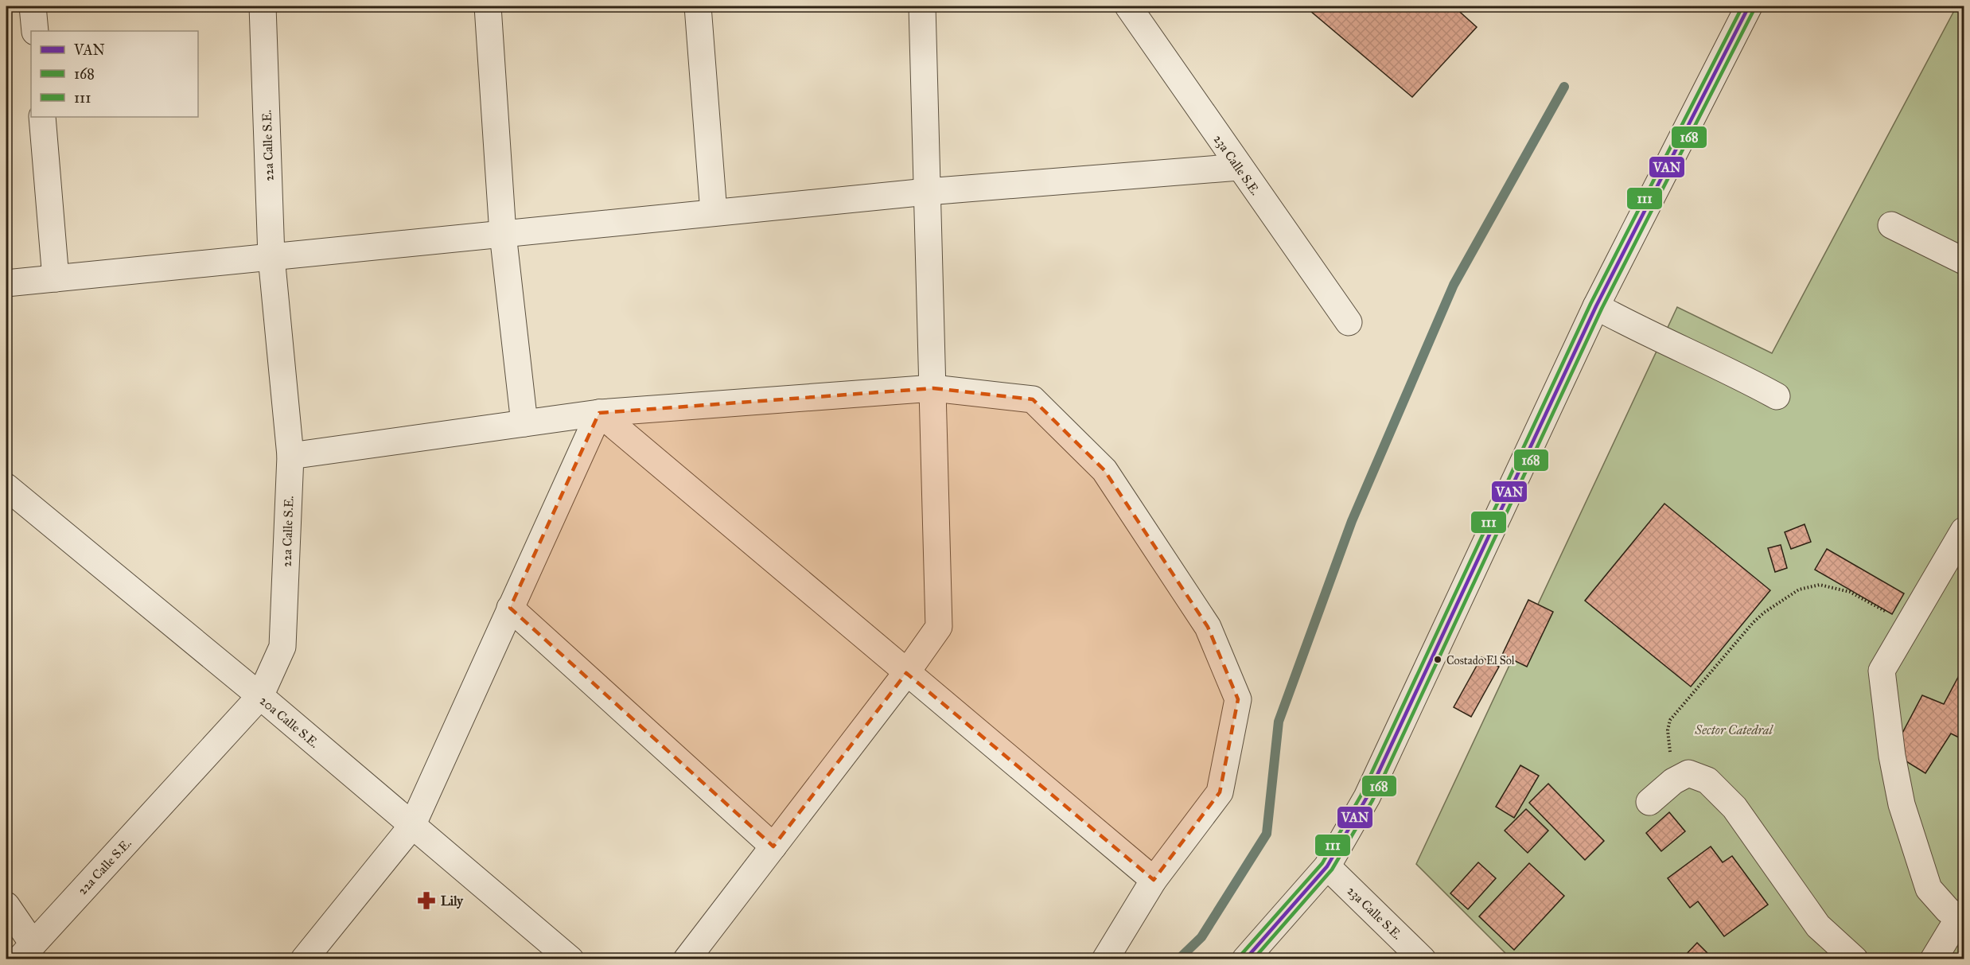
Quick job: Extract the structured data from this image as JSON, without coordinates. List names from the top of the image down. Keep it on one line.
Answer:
{"streets":{"street":["22a Calle S.E.","23a Calle S.E.","20a Calle S.E."]},"crossings":[["22a Calle S.E.","20a Calle S.E."]],"parks":["Sector Catedral"],"places":{"other":["Costado El Sol"],"pharmacy":["Lily"]},"lines":["transit line VAN","transit line 111","transit line 168"],"legend":["VAN","168","111"]}
